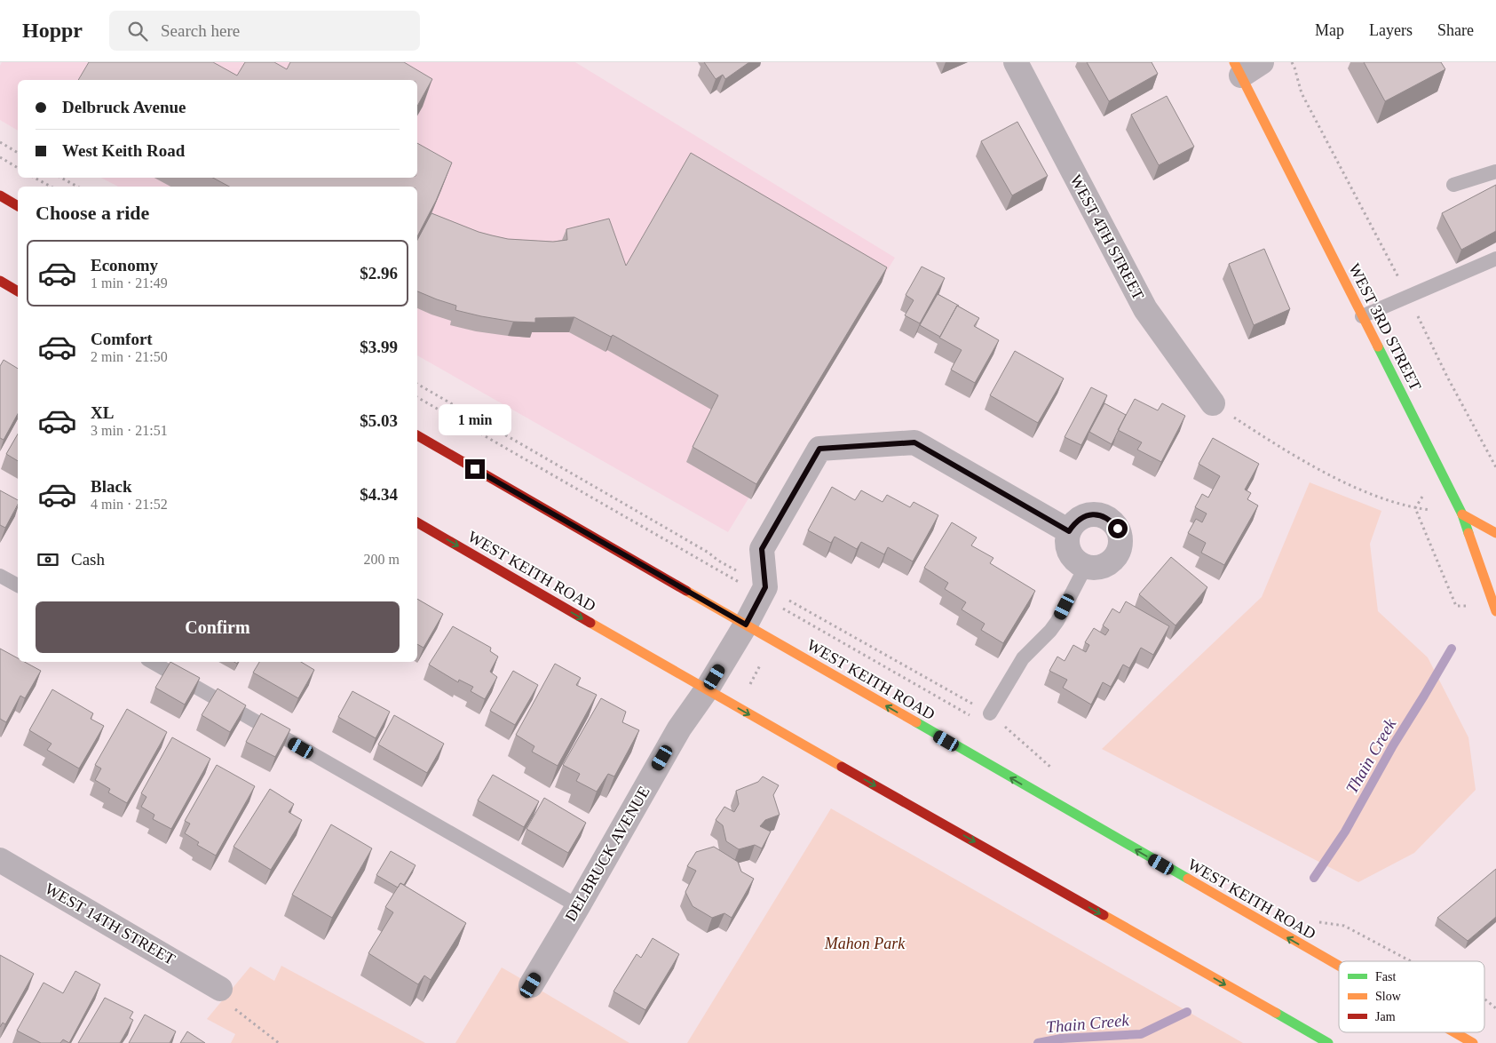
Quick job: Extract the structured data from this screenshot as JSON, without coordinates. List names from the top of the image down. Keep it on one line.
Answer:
{"streets":{"main road":["WEST 3RD STREET","WEST KEITH ROAD"],"street":["WEST 4TH STREET","DELBRUCK AVENUE","WEST 14TH STREET"]},"crossings":[["WEST KEITH ROAD","DELBRUCK AVENUE"]],"water":["Thain Creek"],"parks":["Mahon Park"],"legend":["Fast","Slow","Jam"],"page":{"header":"Hoppr","search":"Search here","nav":["Map","Layers","Share"],"banner":["Delbruck Avenue","West Keith Road"],"heading":"Choose a ride","list":[{"name":"Economy","note":"1 min · 21:49","value":"$2.96"},{"name":"Comfort","note":"2 min · 21:50","value":"$3.99"},{"name":"XL","note":"3 min · 21:51","value":"$5.03"},{"name":"Black","note":"4 min · 21:52","value":"$4.34"}],"bubble":"1 min","pay":["Cash","200 m"],"buttons":"Confirm"}}
